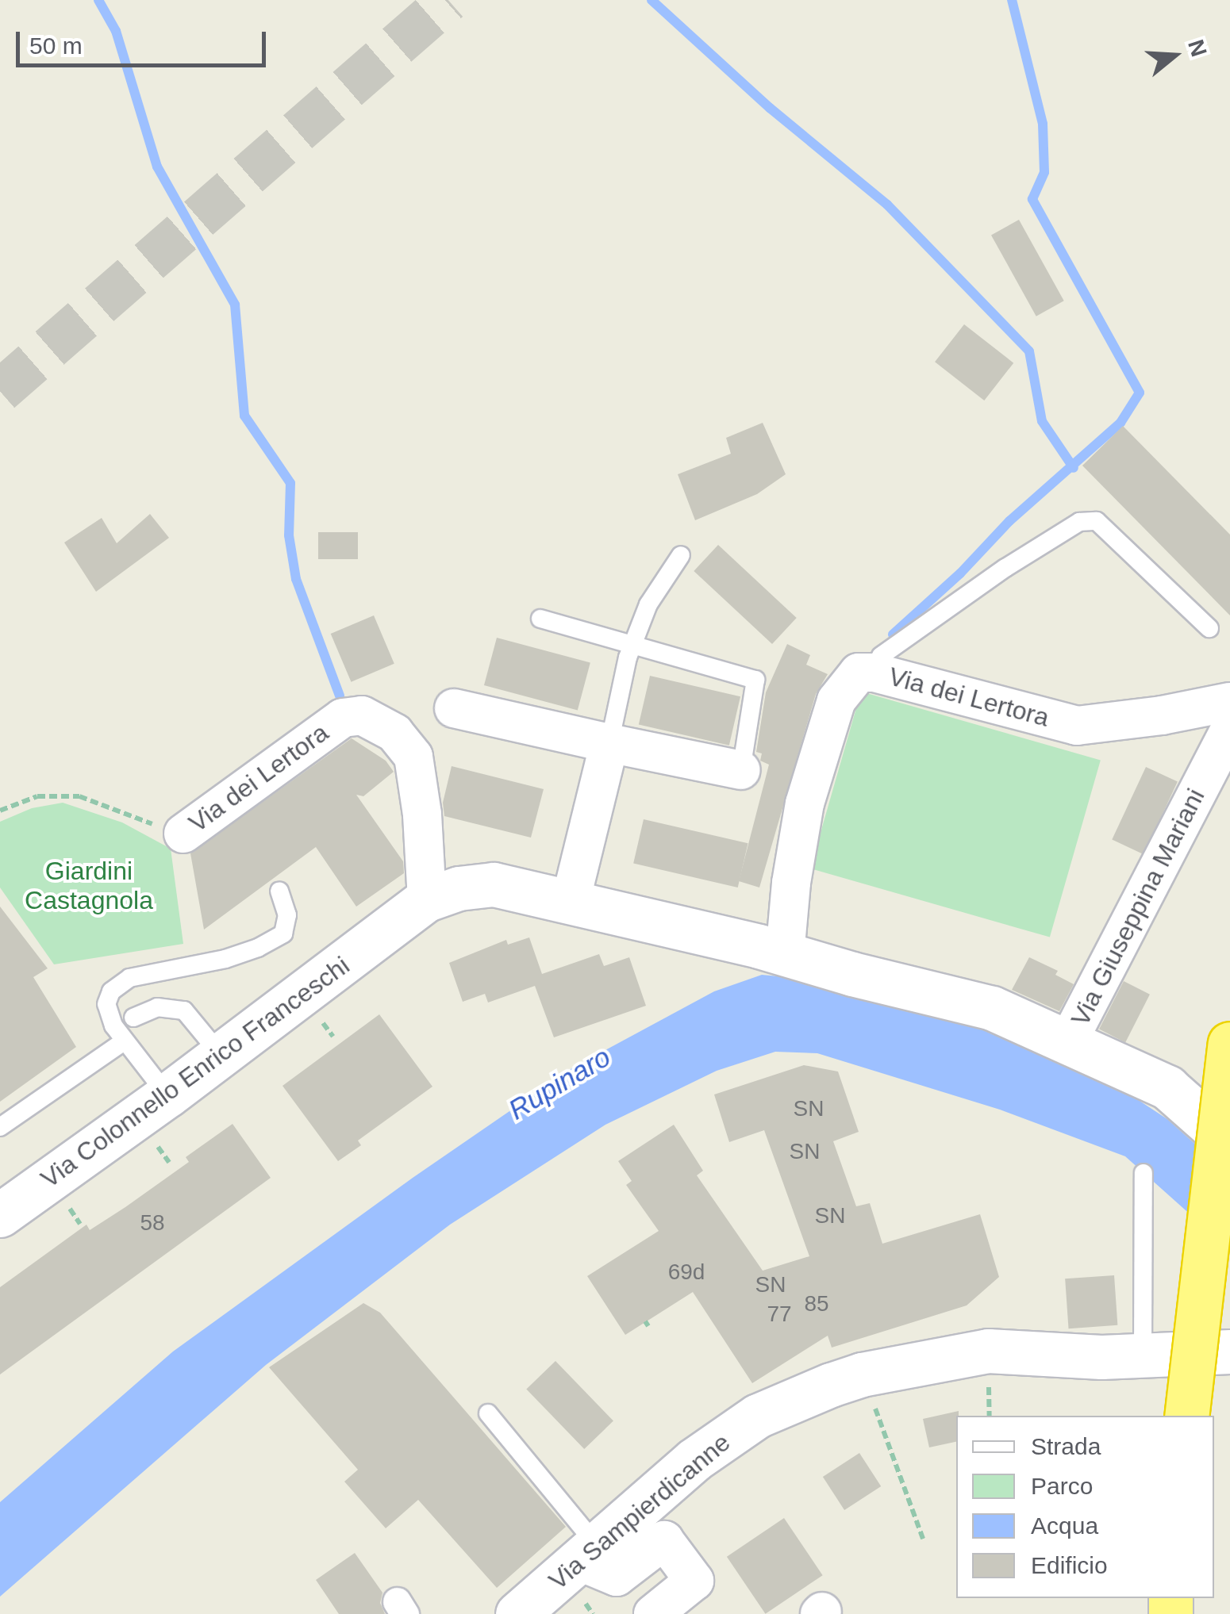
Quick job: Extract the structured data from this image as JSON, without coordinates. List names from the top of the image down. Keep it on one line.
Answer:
{"streets":{"main road":["Via Colonnello Enrico Franceschi","Via Sampierdicanne"],"street":["Via dei Lertora","Via Giuseppina Mariani"]},"crossings":[["Via dei Lertora","Via Colonnello Enrico Franceschi"]],"water":["Rupinaro"],"parks":["Giardini Castagnola"],"house_numbers":["SN","SN","SN","58","69d","SN","85","77"],"legend":["Strada","Parco","Acqua","Edificio"],"scale_bar":"50 m","north":"right"}
